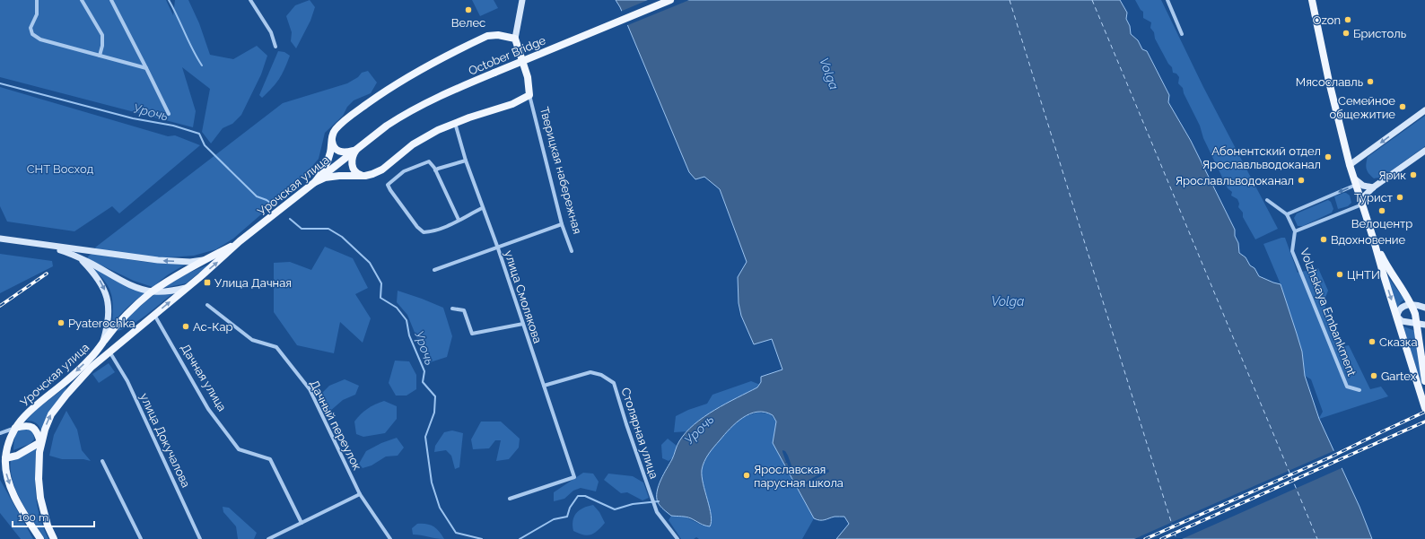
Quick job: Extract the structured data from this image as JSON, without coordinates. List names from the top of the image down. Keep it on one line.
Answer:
{"streets":{"main road":["October Bridge","Урочская улица"],"street":["Тверицкая набережная","улица Смолякова","Volzhskaya Embankment","Дачная улица","Дачный переулок","Столярная улица","улица Докучалова"]},"crossings":[["October Bridge","Урочская улица"],["Урочская улица","Дачная улица"],["Урочская улица","улица Докучалова"],["улица Смолякова","Столярная улица"]],"water":["Volga","Урочь"],"parks":["СНТ Восход"],"places":{"other":["Велес","Ozon","Бристоль","Мясославль","Семейное общежитие","Абонентский отдел Ярославльводоканал","Ярик","Ярославльводоканал","Турист","Велоцентр","Вдохновение","ЦНТИ","Pyaterochka","Ас-Кар","Сказка","Gartex","Ярославская парусная школа"],"transit":["Улица Дачная"]},"scale_bar":"100 m"}
